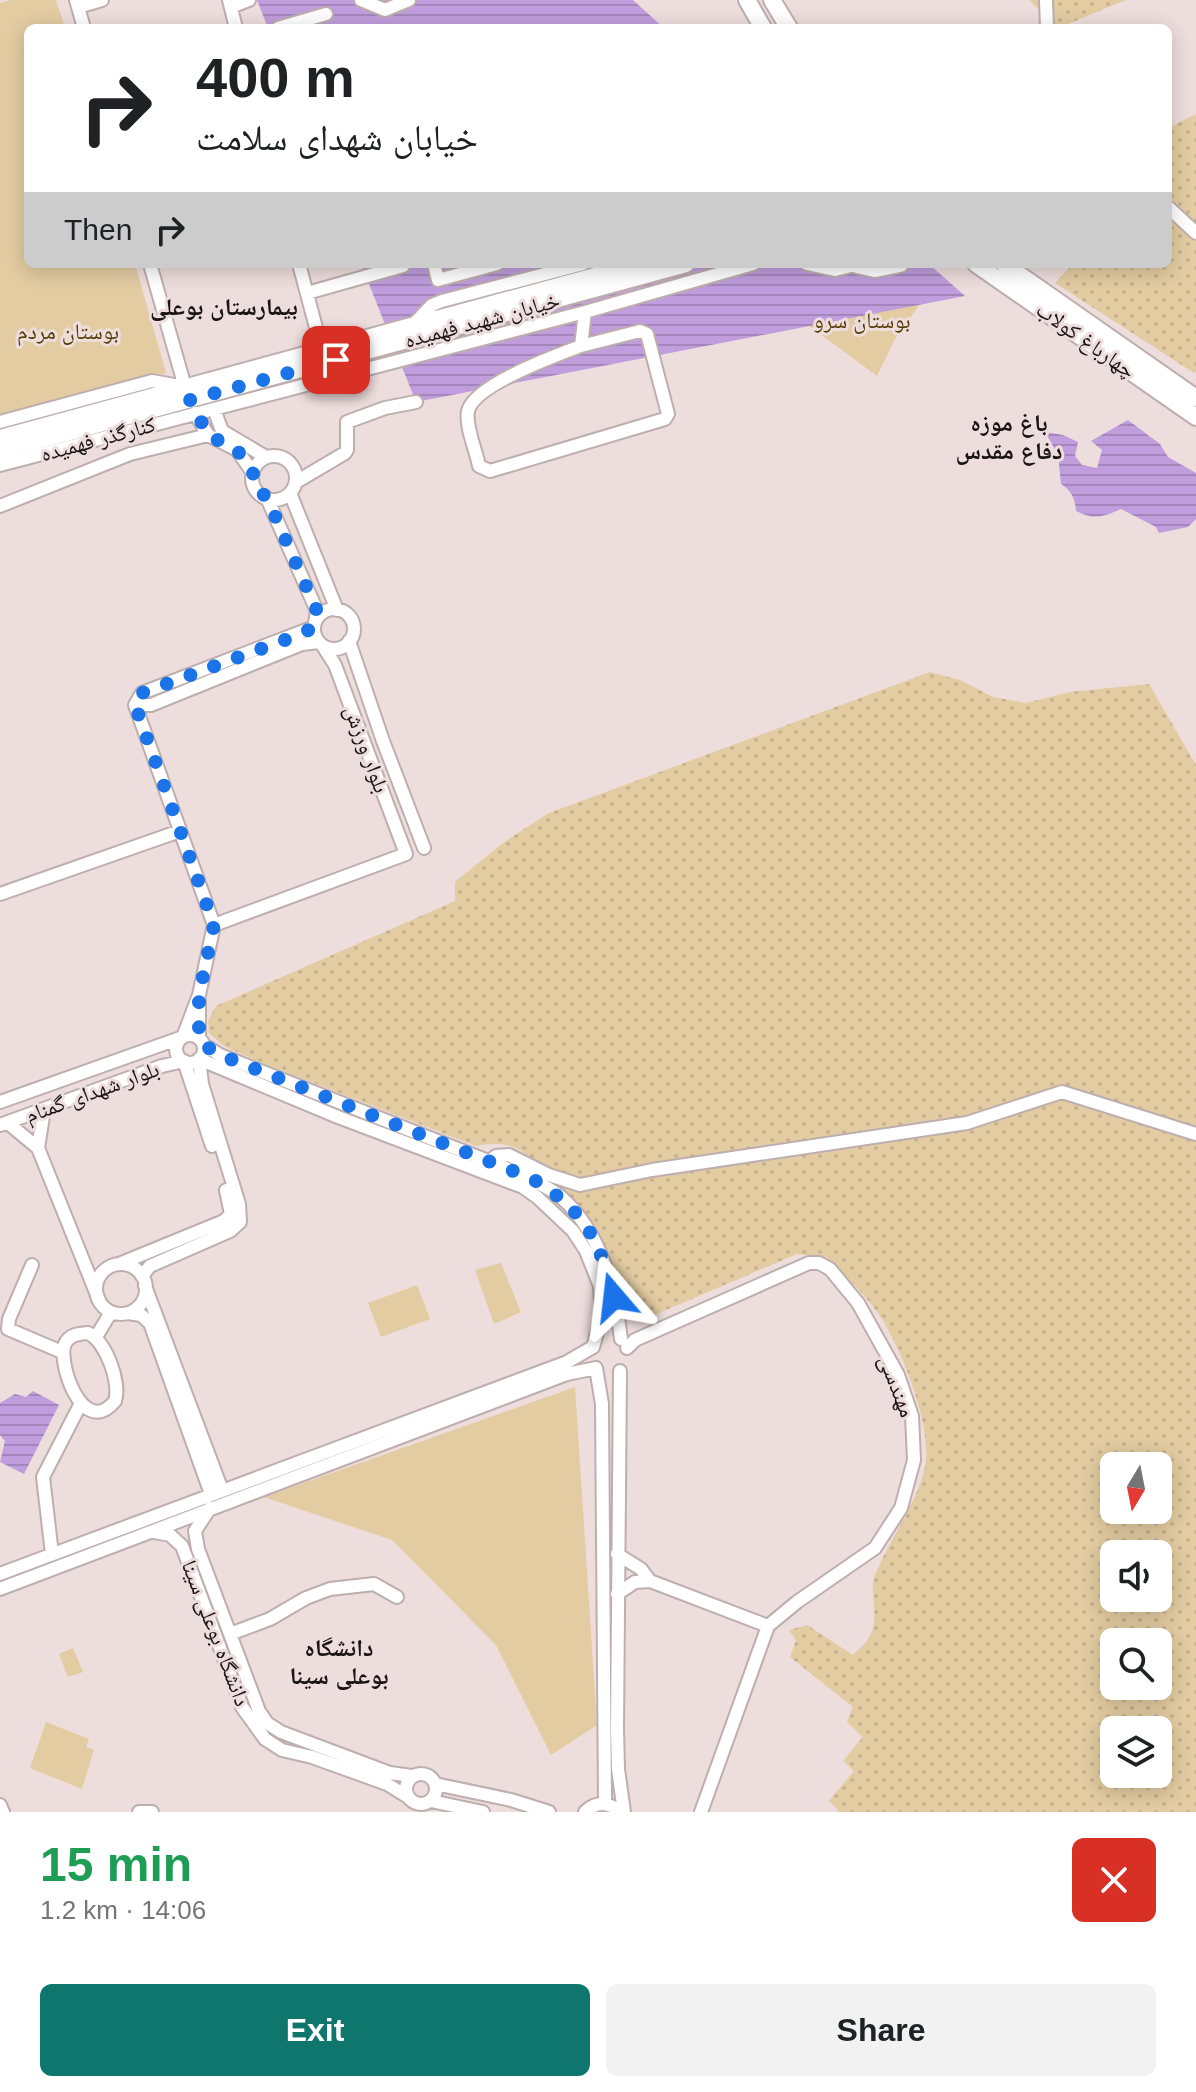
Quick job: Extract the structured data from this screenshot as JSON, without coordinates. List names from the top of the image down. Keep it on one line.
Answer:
{"streets":{"main road":["خیابان شهید فهمیده","چهارباغ کولاب"],"street":["کنارگذر فهمیده","بلوار ورزش","بلوار شهدای گمنام","مهندسی","دانشگاه بوعلی سینا"]},"crossings":[["خیابان شهید فهمیده","کنارگذر فهمیده"]],"districts":["بیمارستان بوعلی","باغ موزه دفاع مقدس","دانشگاه بوعلی سینا"],"parks":["بوستان سرو","بوستان مردم"],"north":"bottom","page":{"turn":["400 m","خیابان شهدای سلامت"],"then":"Then","heading":["15 min","1.2 km · 14:06"],"buttons":["Exit","Share"]}}
